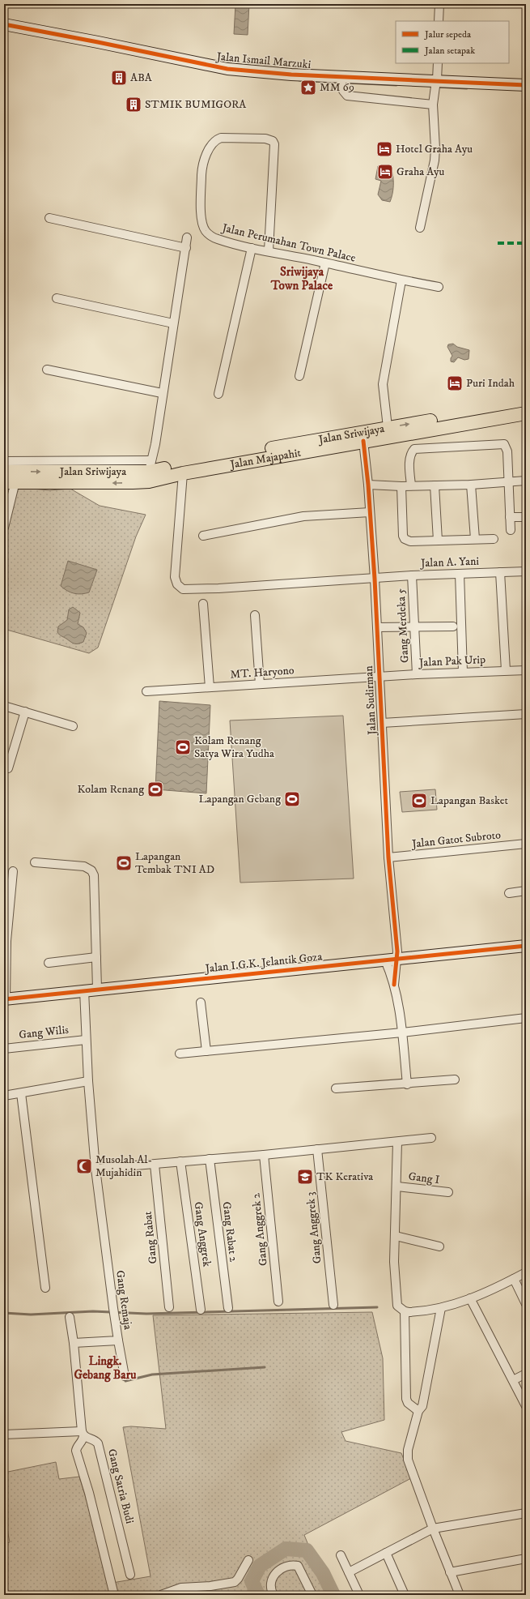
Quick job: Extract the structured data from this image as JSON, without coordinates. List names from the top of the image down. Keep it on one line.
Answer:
{"streets":{"main road":["Jalan Sriwijaya","Jalan Majapahit"],"street":["Jalan Ismail Marzuki","Jalan Perumahan Town Palace","Jalan A. Yani","Gang Merdeka 5","Jalan Pak Urip","MT. Haryono","Jalan Sudirman","Jalan Gatot Subroto","Jalan I.G.K. Jelantik Goza","Gang Wilis","Gang I","Gang Anggrek 3","Gang Anggrek 2","Gang Rabat 2","Gang Anggrek","Gang Rabat","Gang Remaja","Gang Satria Budi"]},"crossings":[["Jalan Sriwijaya","Jalan Majapahit"],["Jalan Majapahit","Jalan A. Yani"],["Jalan Majapahit","Jalan Sudirman"],["Jalan A. Yani","Gang Merdeka 5"],["Jalan A. Yani","Jalan Sudirman"],["Gang Merdeka 5","Jalan Pak Urip"],["Jalan Pak Urip","MT. Haryono"],["Jalan Pak Urip","Jalan Sudirman"],["MT. Haryono","Jalan Sudirman"],["Jalan Sudirman","Jalan Gatot Subroto"],["Jalan Sudirman","Jalan I.G.K. Jelantik Goza"],["Jalan I.G.K. Jelantik Goza","Gang Remaja"],["Gang Wilis","Gang Remaja"]],"one_way":["Jalan Sriwijaya"],"districts":["Sriwijaya Town Palace","Lingk. Gebang Baru"],"places":{"building":["ABA","STMIK BUMIGORA"],"place":["MM 69"],"hotel":["Hotel Graha Ayu","Graha Ayu","Puri Indah"],"sports":["Kolam Renang Satya Wira Yudha","Kolam Renang","Lapangan Gebang","Lapangan Basket","Lapangan Tembak TNI AD"],"mosque":["Musolah Al- Mujahidin"],"school or university":["TK Kerativa"]},"legend":["Jalur sepeda","Jalan setapak"]}
